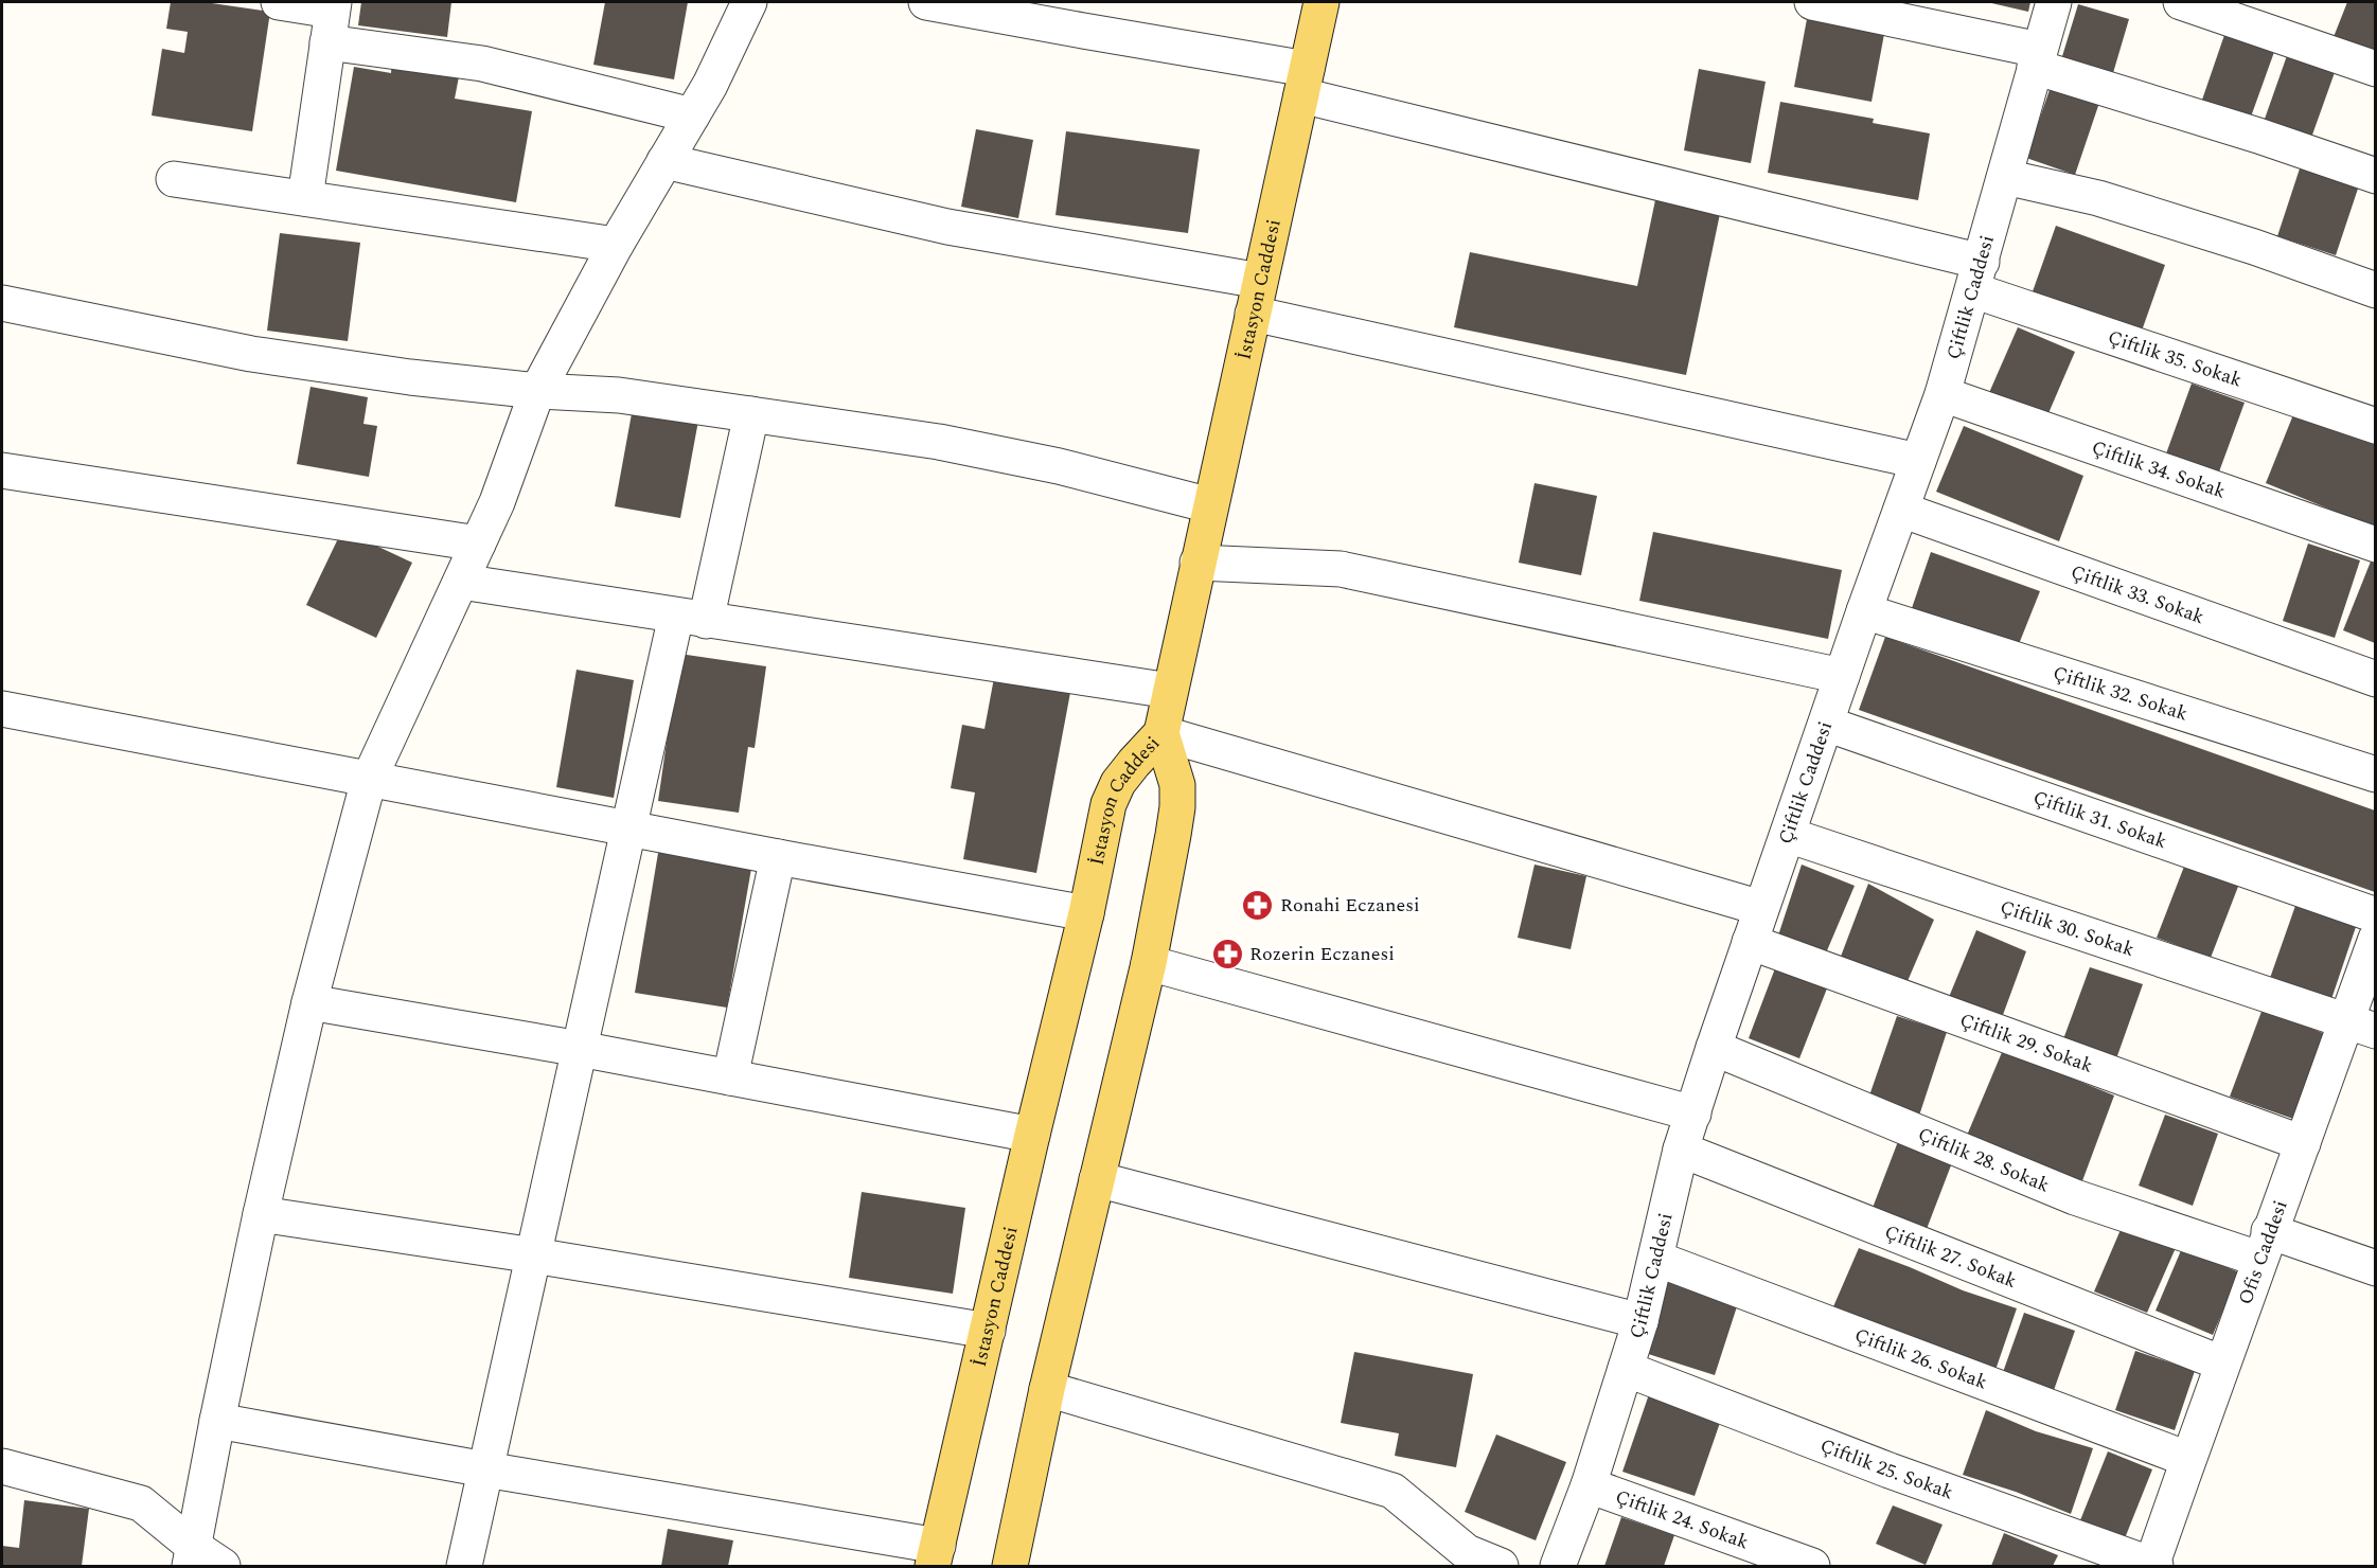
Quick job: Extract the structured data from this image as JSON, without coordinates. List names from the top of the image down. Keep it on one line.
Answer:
{"streets":{"main road":["İstasyon Caddesi"],"street":["Çiftlik Caddesi","Çiftlik 35. Sokak","Çiftlik 34. Sokak","Çiftlik 33. Sokak","Çiftlik 32. Sokak","Çiftlik 31. Sokak","Çiftlik 30. Sokak","Çiftlik 29. Sokak","Çiftlik 28. Sokak","Ofis Caddesi","Çiftlik 27. Sokak","Çiftlik 26. Sokak","Çiftlik 25. Sokak","Çiftlik 24. Sokak"]},"crossings":[["İstasyon Caddesi","Çiftlik 35. Sokak"],["Çiftlik Caddesi","Çiftlik 35. Sokak"],["Çiftlik Caddesi","Çiftlik 34. Sokak"],["Çiftlik Caddesi","Çiftlik 33. Sokak"],["Çiftlik Caddesi","Çiftlik 32. Sokak"],["Çiftlik Caddesi","Çiftlik 31. Sokak"],["Çiftlik Caddesi","Çiftlik 30. Sokak"],["Çiftlik Caddesi","Çiftlik 29. Sokak"],["Çiftlik Caddesi","Çiftlik 28. Sokak"],["Çiftlik Caddesi","Çiftlik 27. Sokak"],["Çiftlik Caddesi","Çiftlik 26. Sokak"],["Çiftlik Caddesi","Çiftlik 25. Sokak"],["Çiftlik Caddesi","Çiftlik 24. Sokak"],["Çiftlik 30. Sokak","Ofis Caddesi"],["Çiftlik 29. Sokak","Ofis Caddesi"],["Çiftlik 28. Sokak","Ofis Caddesi"],["Ofis Caddesi","Çiftlik 27. Sokak"],["Ofis Caddesi","Çiftlik 26. Sokak"],["Ofis Caddesi","Çiftlik 25. Sokak"]],"places":{"pharmacy":["Ronahi Eczanesi","Rozerin Eczanesi"]}}
